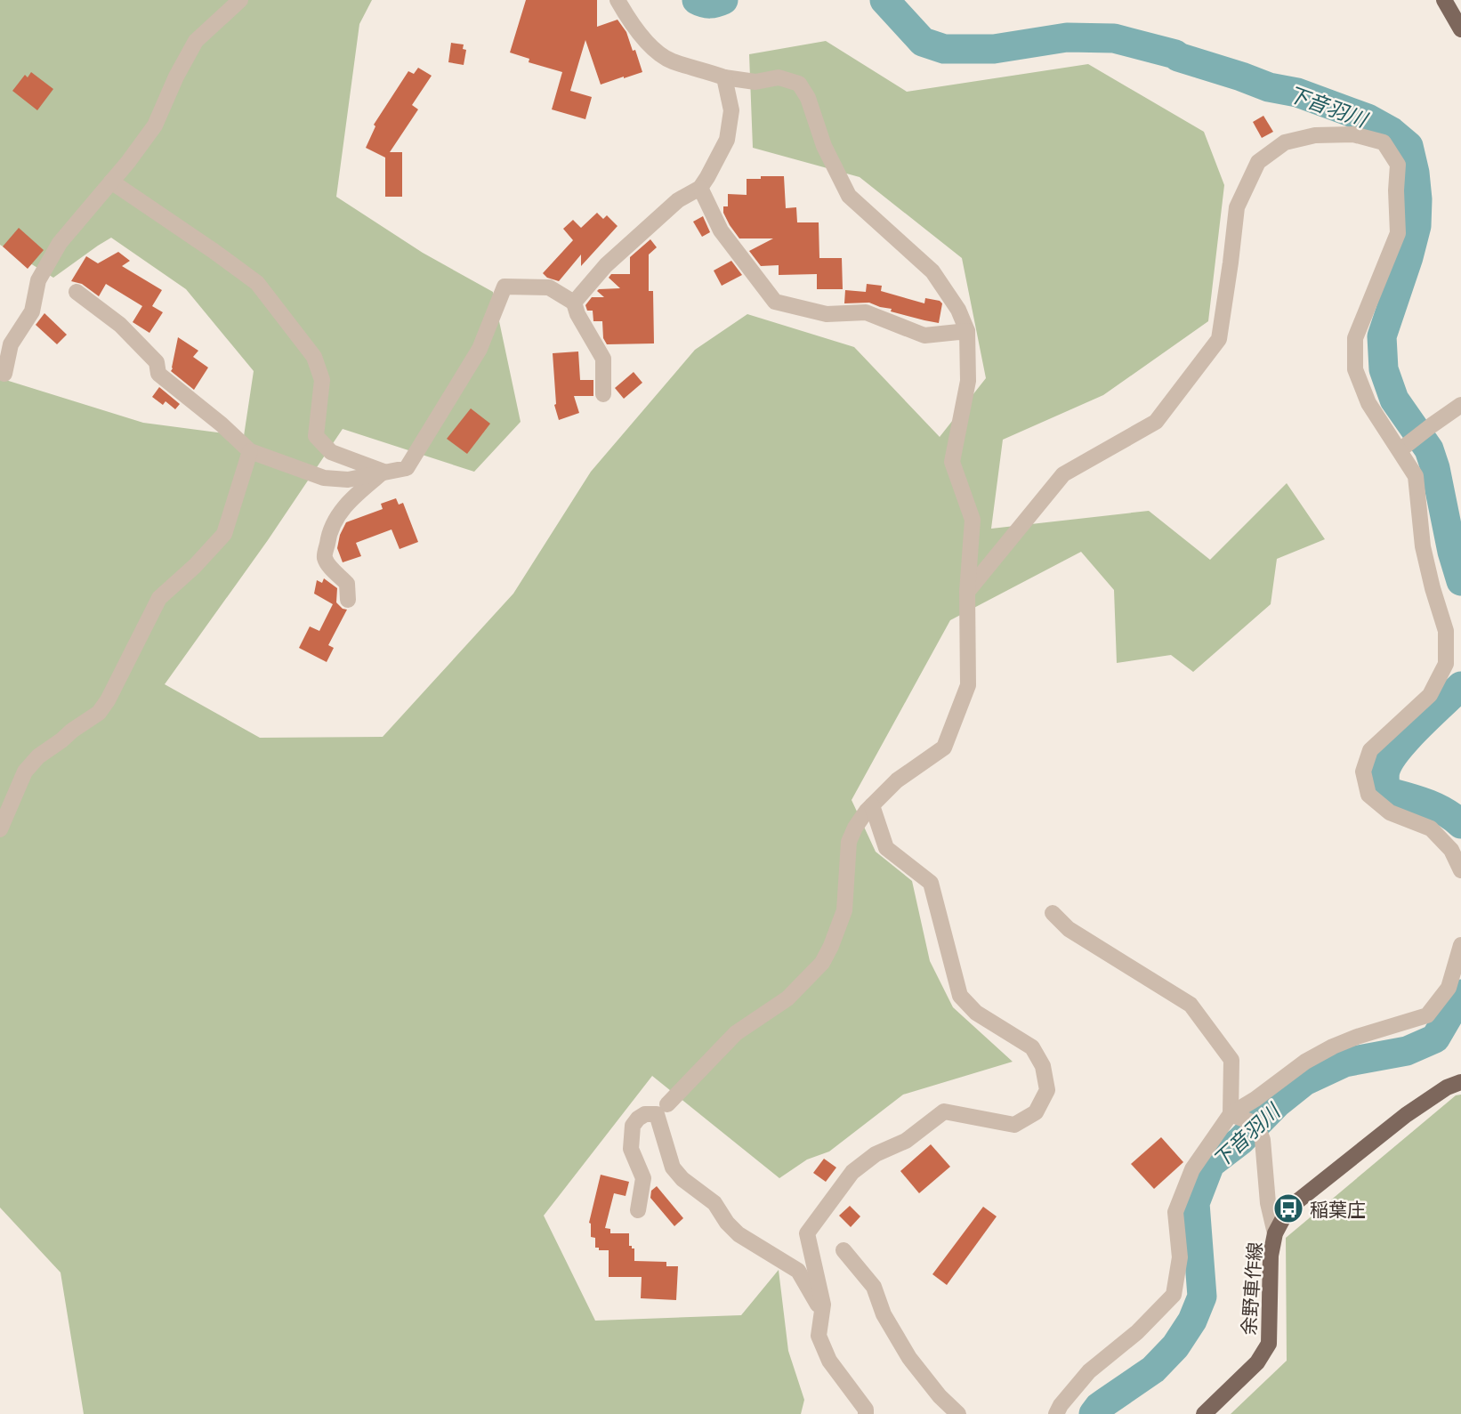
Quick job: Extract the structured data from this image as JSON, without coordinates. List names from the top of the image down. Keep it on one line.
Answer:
{"streets":{"main road":["余野車作線"]},"water":["下音羽川"],"places":{"bus stop":["稲葉庄"]}}
